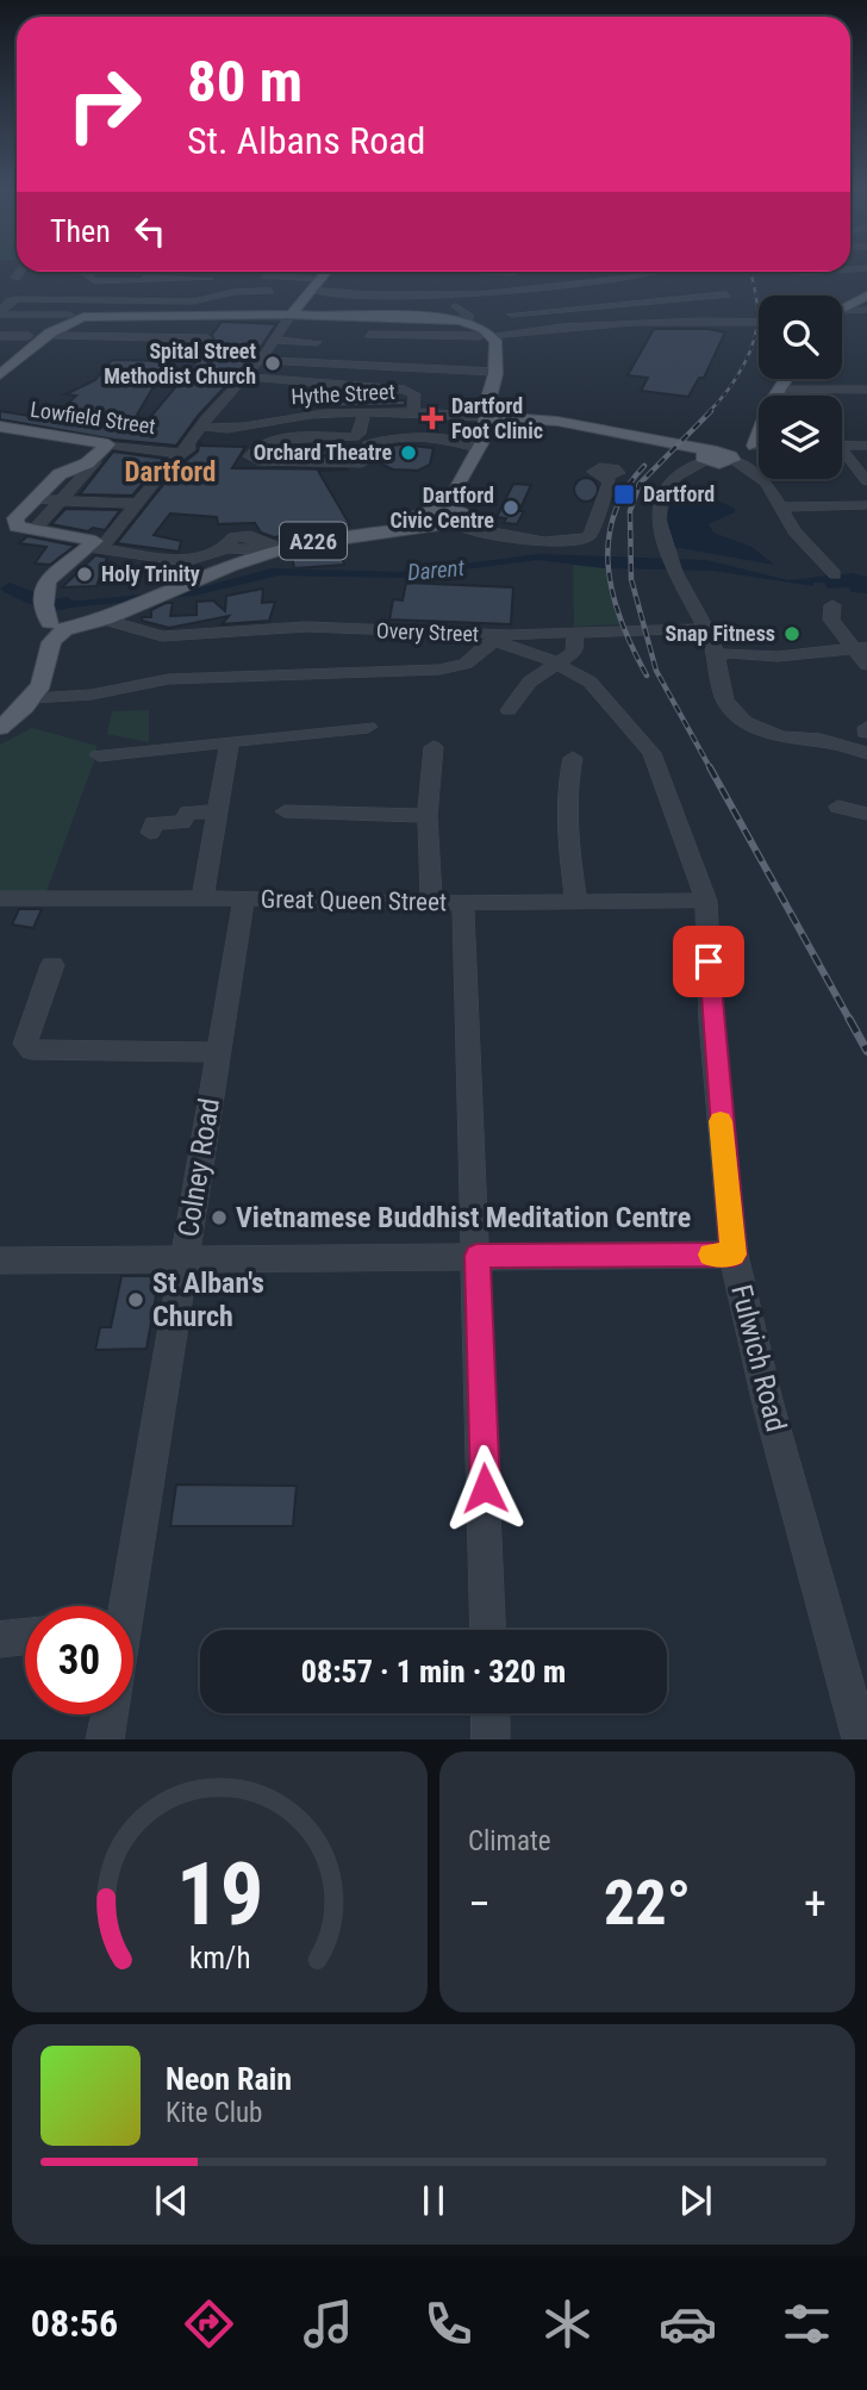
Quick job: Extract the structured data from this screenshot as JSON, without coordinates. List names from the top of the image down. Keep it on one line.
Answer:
{"streets":{"main road":["Lowfield Street","A226"],"street":["Hythe Street","Overy Street","Great Queen Street","Colney Road","Fulwich Road"]},"crossings":[["A226","Overy Street"],["Great Queen Street","Colney Road"],["Great Queen Street","Fulwich Road"]],"districts":["Dartford"],"water":["Darent"],"places":{"other":["Spital Street Methodist Church","Orchard Theatre","Dartford Civic Centre","Holy Trinity","Snap Fitness","Vietnamese Buddhist Meditation Centre","St Alban's Church"],"health":["Dartford Foot Clinic"],"transit":["Dartford"]},"page":{"turn":["80 m","St. Albans Road"],"then":"Then","limit":"30","trip":"08:57 · 1 min · 320 m","tile":"Climate","heat":["−","22°","+"],"song":["Neon Rain","Kite Club"],"tabs":"08:56","gauge":["19","km/h"]}}
